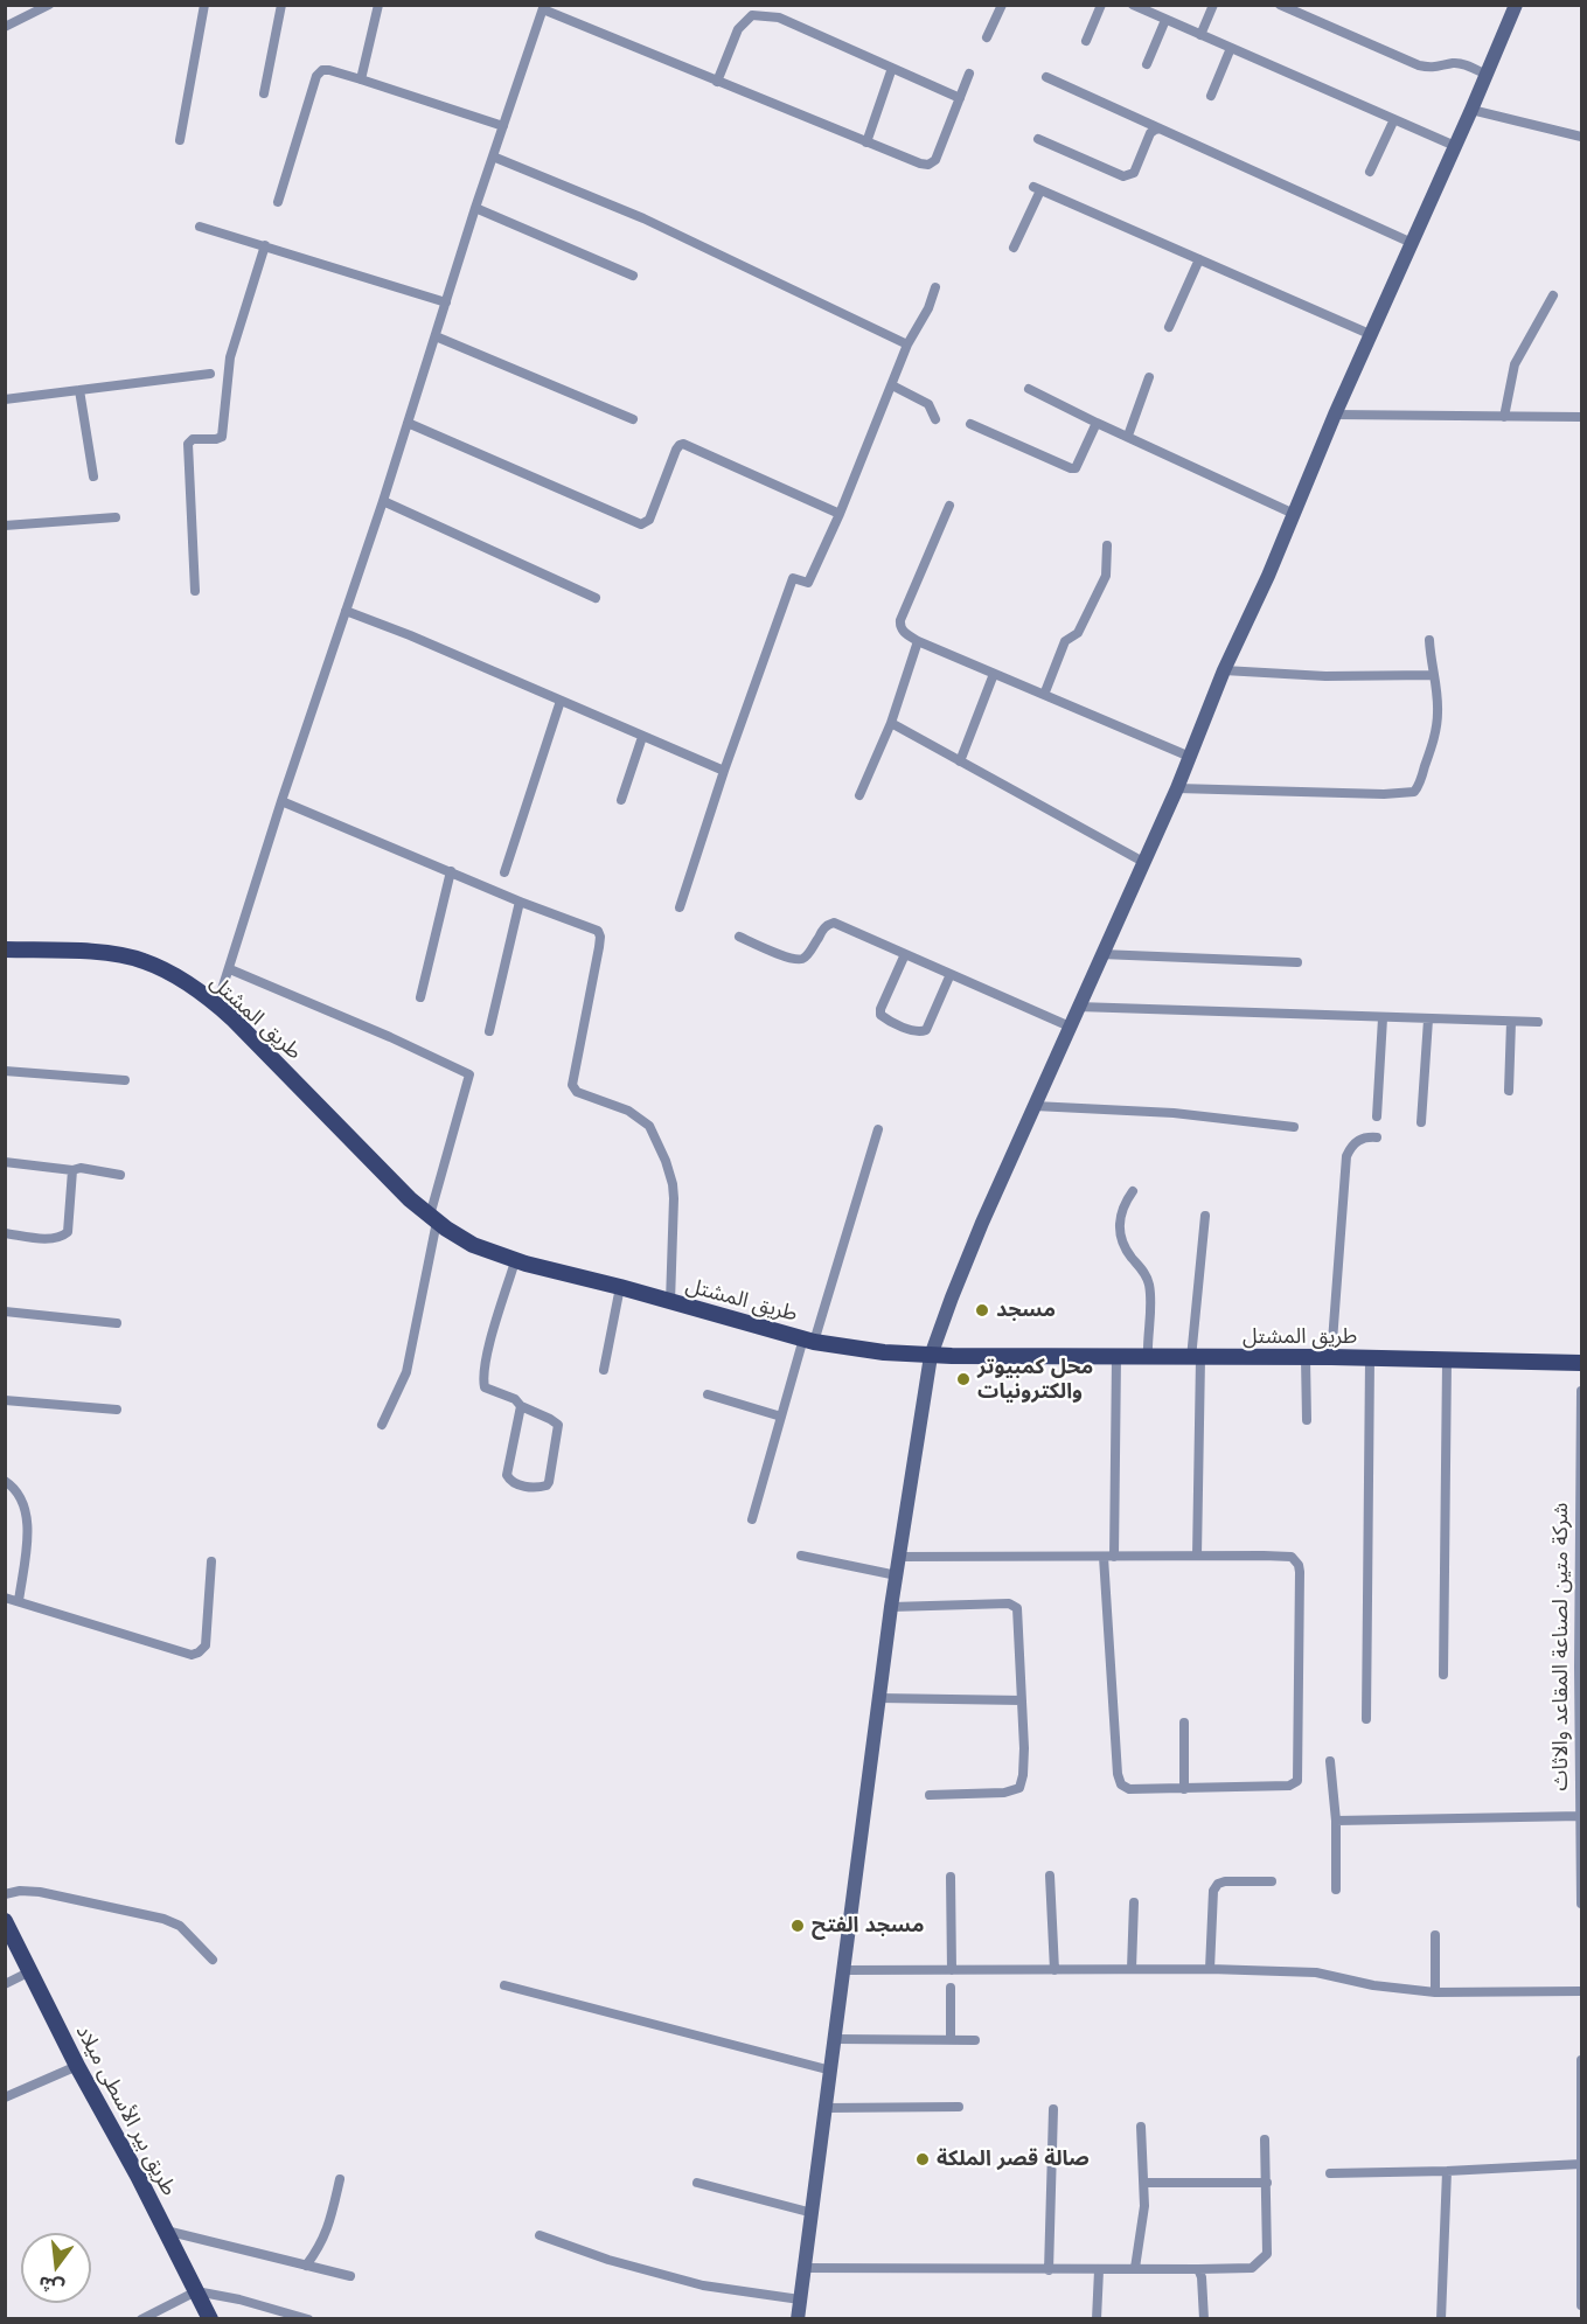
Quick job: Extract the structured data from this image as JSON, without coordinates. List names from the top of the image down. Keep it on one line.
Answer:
{"streets":{"main road":["طريق المشتل","طريق بير الأسطى ميلاد"],"street":["شركة متين لصناعة المقاعد والاثاث"]},"places":["مسجد","محل كمبيوتر والكترونيات","مسجد الفتح","صالة قصر الملكة"],"north":"bottom"}
